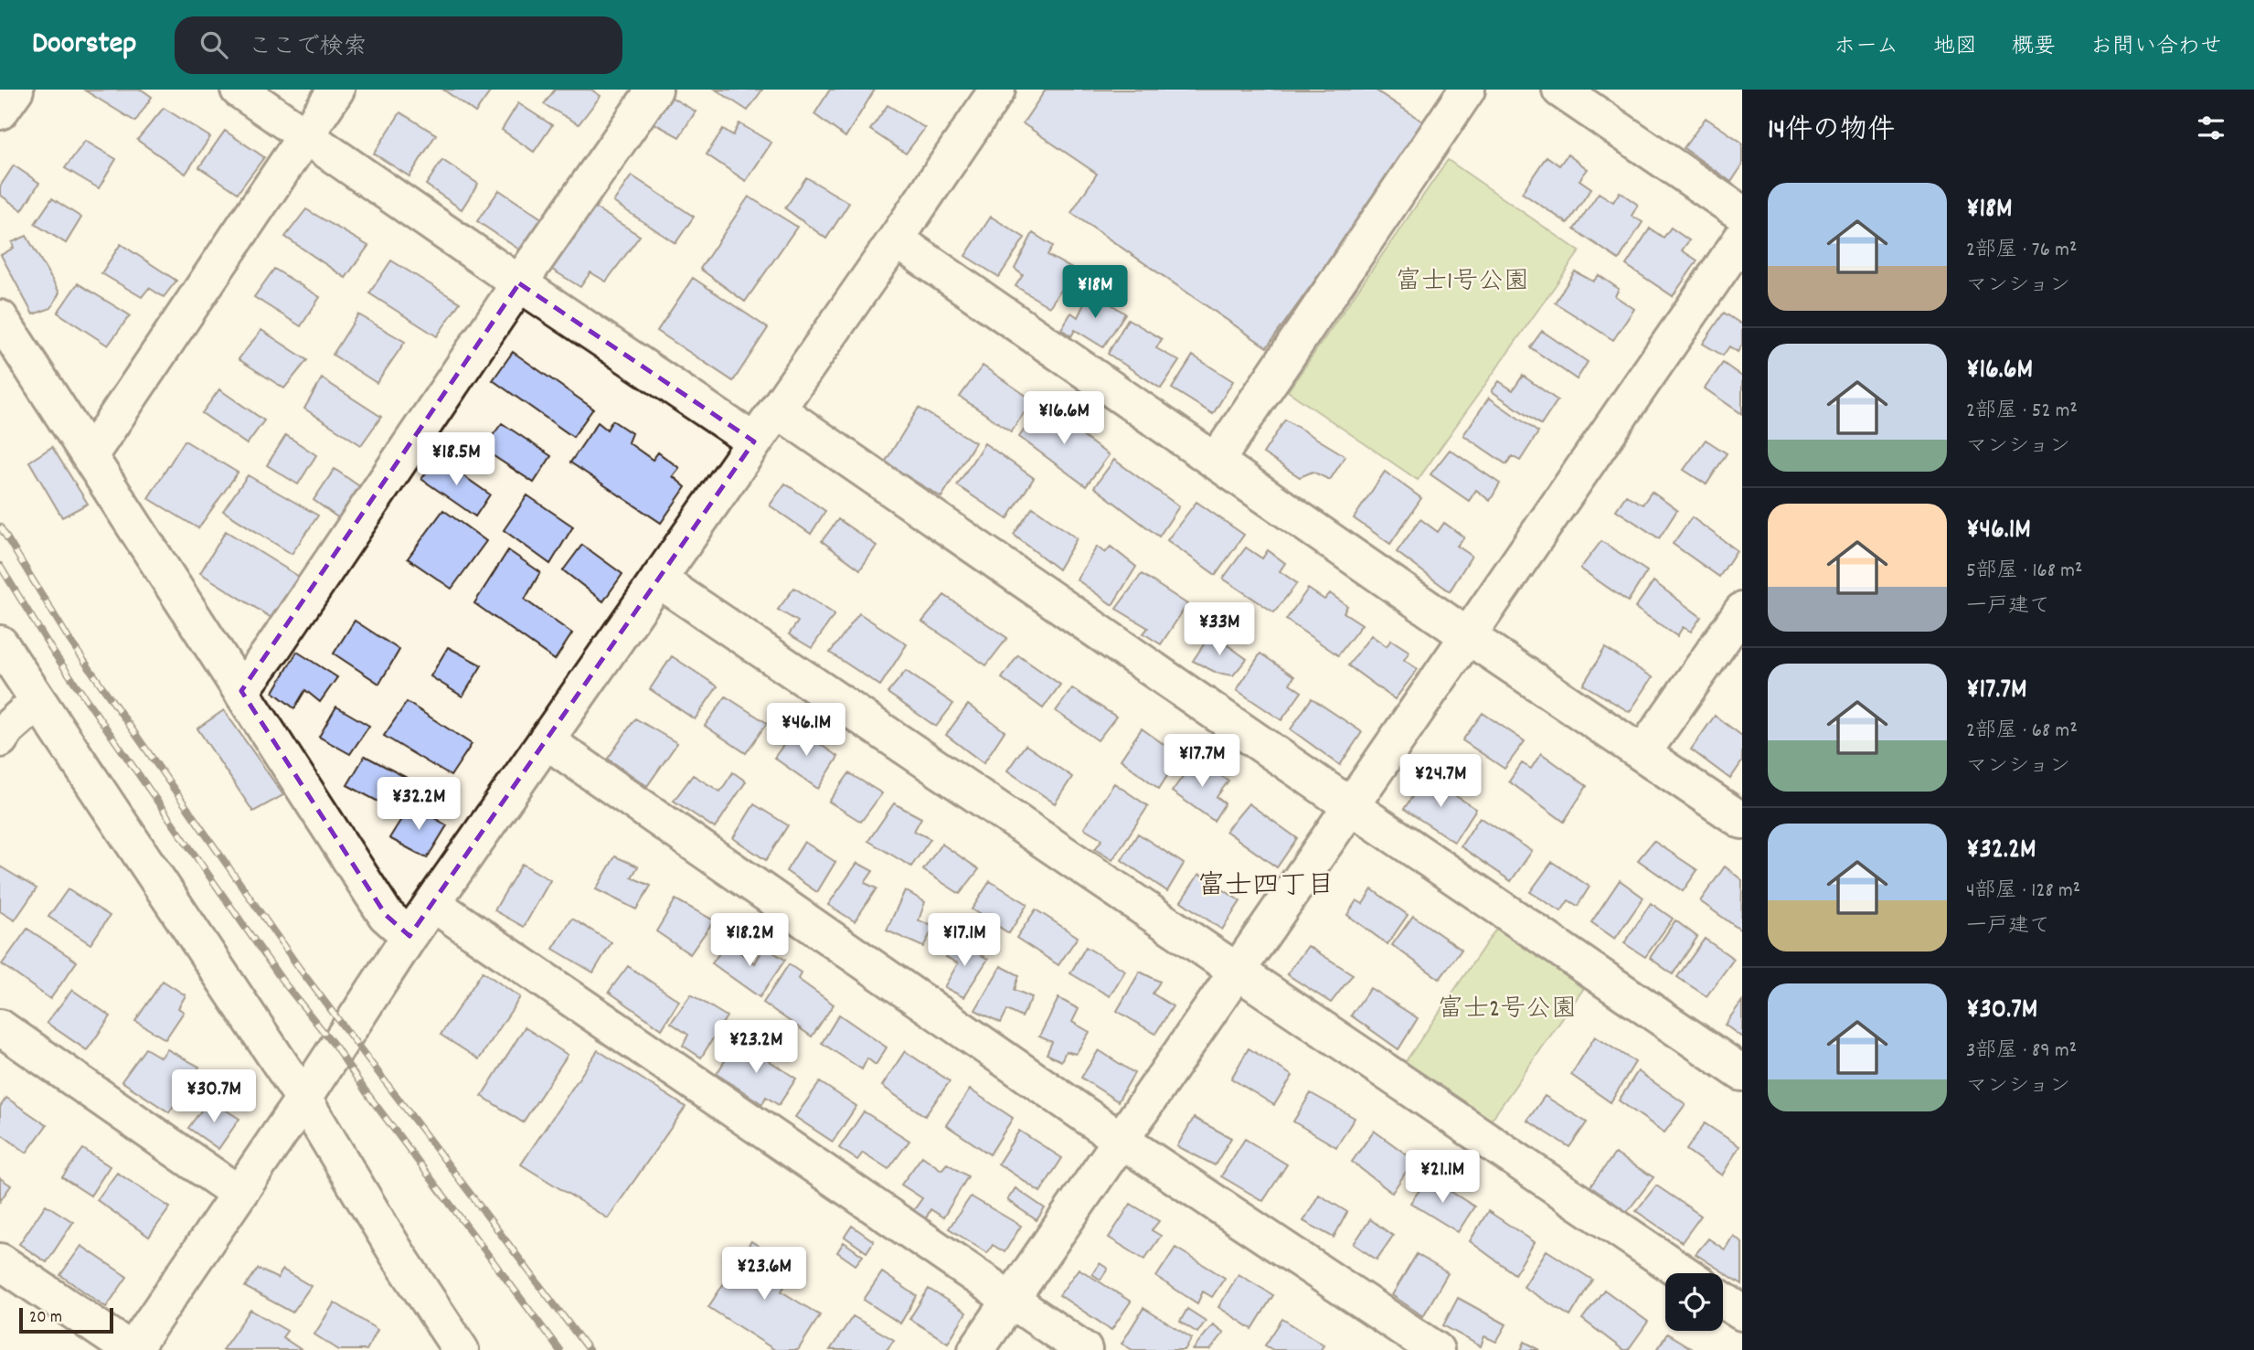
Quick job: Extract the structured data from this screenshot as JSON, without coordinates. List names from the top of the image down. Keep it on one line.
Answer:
{"districts":["富士四丁目"],"parks":["富士1号公園","富士2号公園"],"scale_bar":"20 m","page":{"header":"Doorstep","search":"ここで検索","nav":["ホーム","地図","概要","お問い合わせ"],"heading":"14件の物件","list":[{"name":"¥18M","note":"2部屋 · 76 m² · マンション"},{"name":"¥16.6M","note":"2部屋 · 52 m² · マンション"},{"name":"¥46.1M","note":"5部屋 · 168 m² · 一戸建て"},{"name":"¥17.7M","note":"2部屋 · 68 m² · マンション"},{"name":"¥32.2M","note":"4部屋 · 128 m² · 一戸建て"},{"name":"¥30.7M","note":"3部屋 · 89 m² · マンション"}],"price":["¥18M","¥16.6M","¥18.5M","¥33M","¥46.1M","¥17.7M","¥24.7M","¥32.2M","¥18.2M","¥17.1M","¥23.2M","¥30.7M","¥21.1M","¥23.6M"],"scale":"20 m"}}
